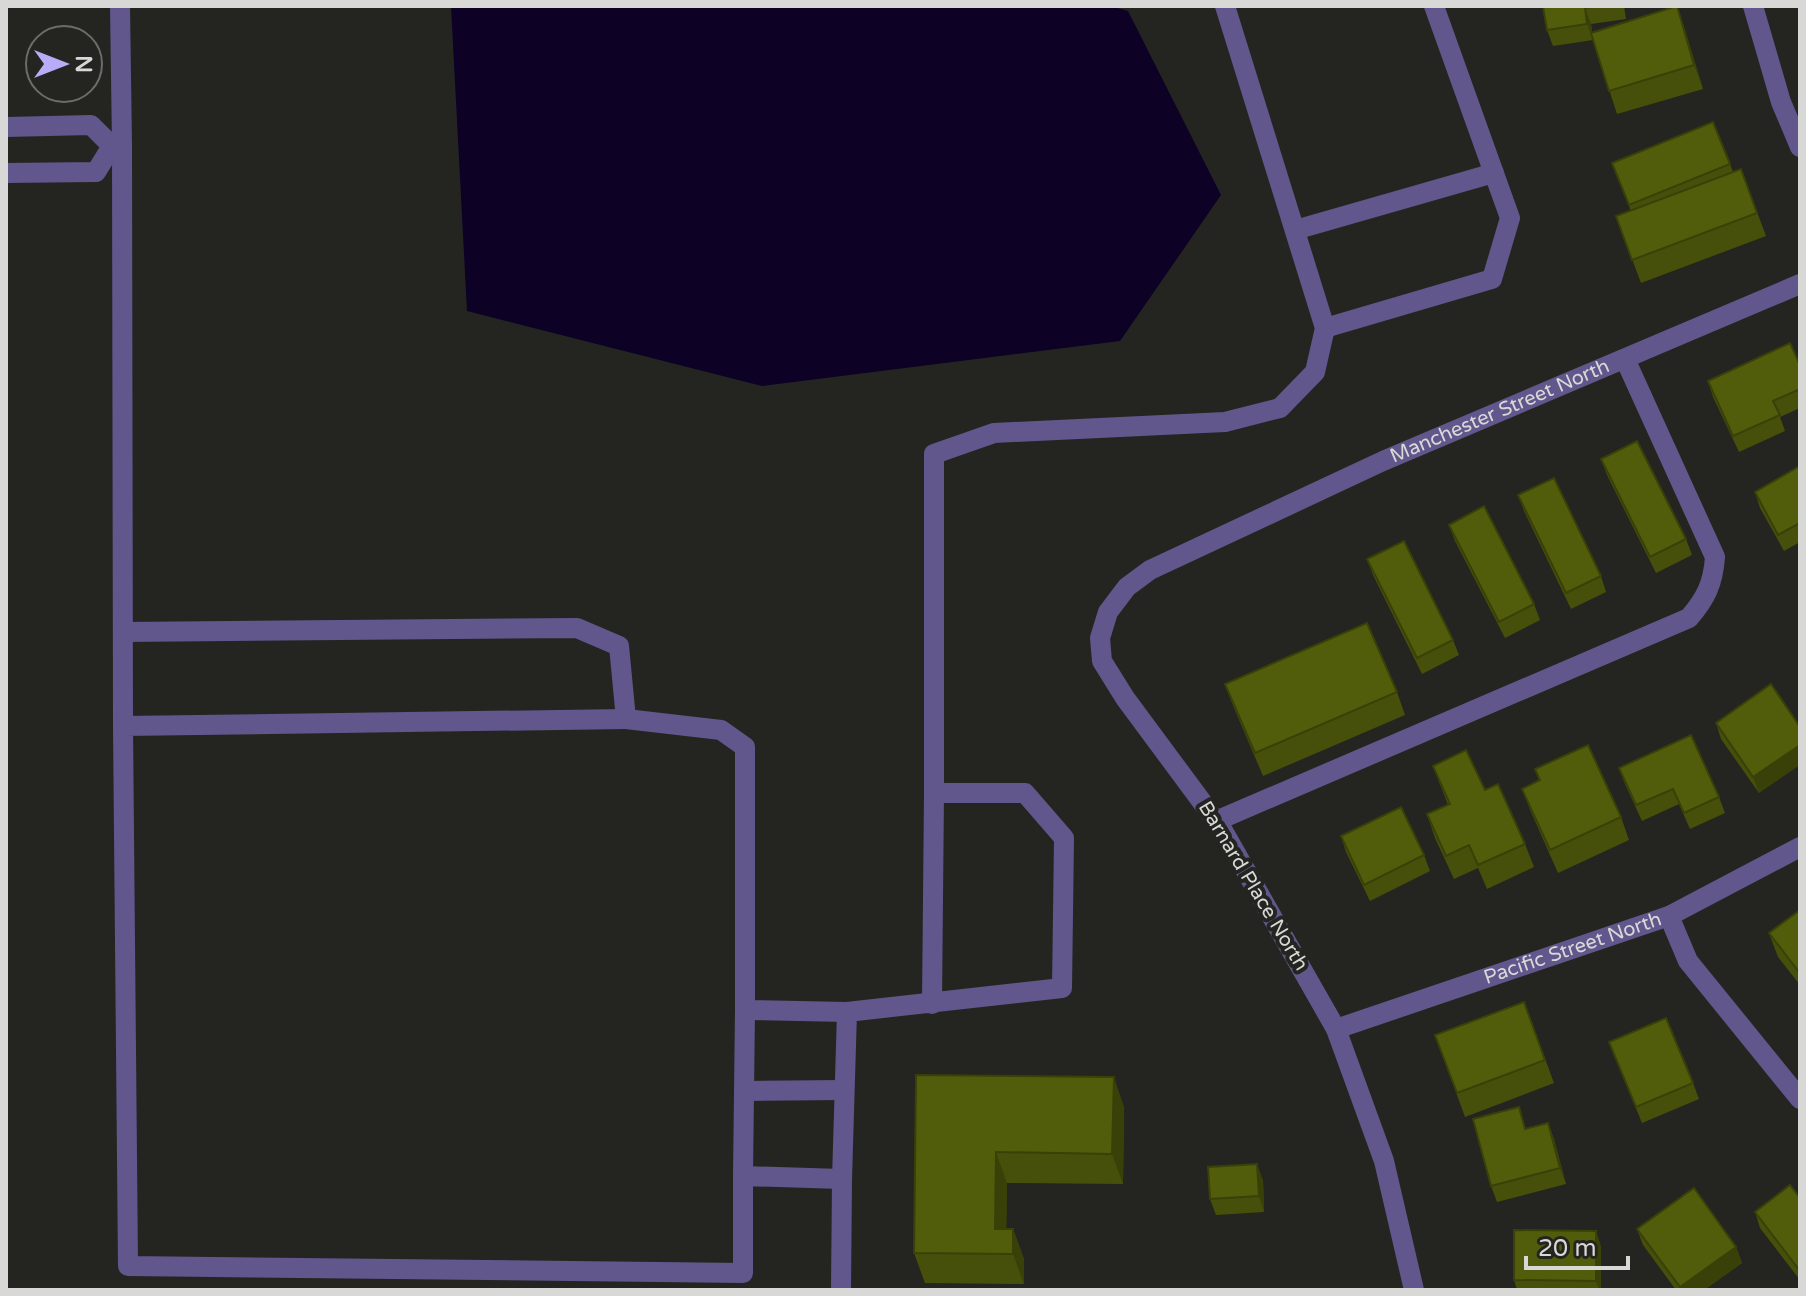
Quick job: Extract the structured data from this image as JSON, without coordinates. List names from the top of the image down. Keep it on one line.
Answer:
{"streets":{"street":["Manchester Street North","Barnard Place North","Pacific Street North"]},"crossings":[["Manchester Street North","Barnard Place North"],["Barnard Place North","Pacific Street North"]],"scale_bar":"20 m","north":"right"}
